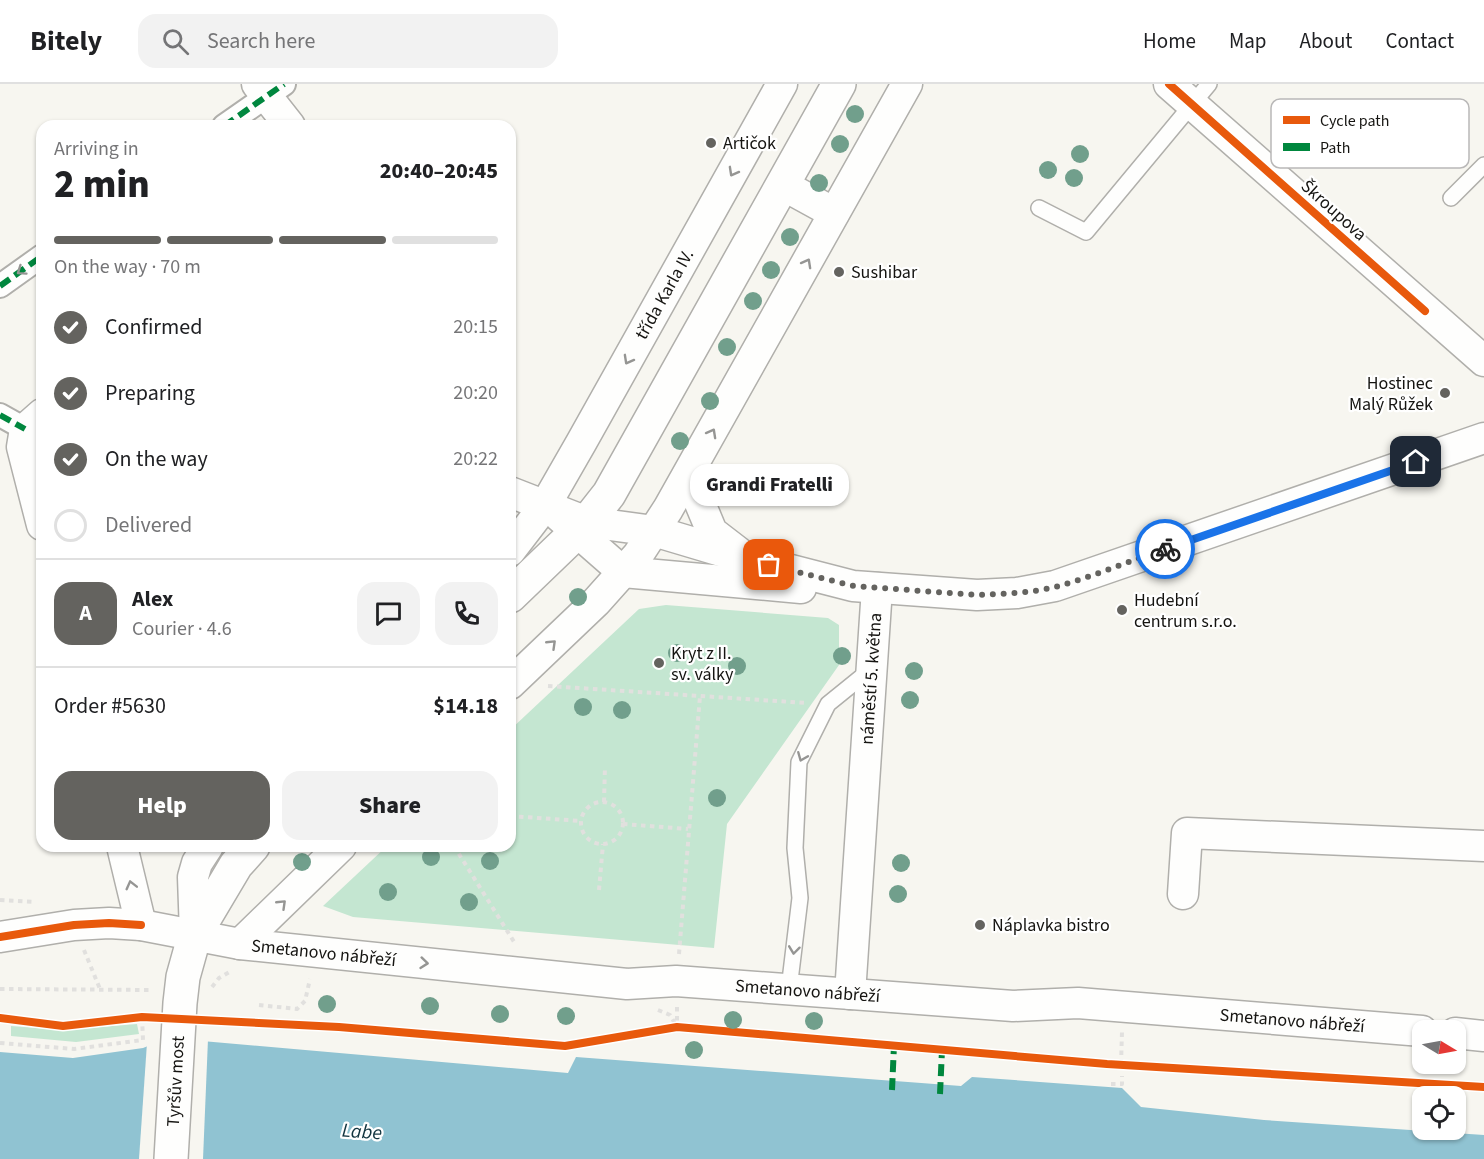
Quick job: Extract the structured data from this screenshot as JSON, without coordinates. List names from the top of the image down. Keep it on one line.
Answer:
{"streets":{"street":["Škroupova","třída Karla IV.","náměstí 5. května","Smetanovo nábřeží","Tyršův most"]},"crossings":[["náměstí 5. května","Smetanovo nábřeží"],["Smetanovo nábřeží","Tyršův most"]],"water":["Labe"],"places":["Artičok","Sushibar","Hostinec Malý Růžek","Grandi Fratelli","Hudební centrum s.r.o.","Kryt z II. sv. války","Náplavka bistro"],"legend":["Cycle path","Path"],"north":"right","page":{"header":"Bitely","search":"Search here","nav":["Home","Map","About","Contact"],"heading":["2 min","Arriving in","20:40–20:45"],"panel":["Alex","Courier · 4.6","Order #5630","$14.18"],"bar":"On the way · 70 m","list":[["Confirmed","20:15"],["Preparing","20:20"],["On the way","20:22"],"Delivered"],"bubble":"Grandi Fratelli","round":"A","buttons":["Help","Share"]}}
